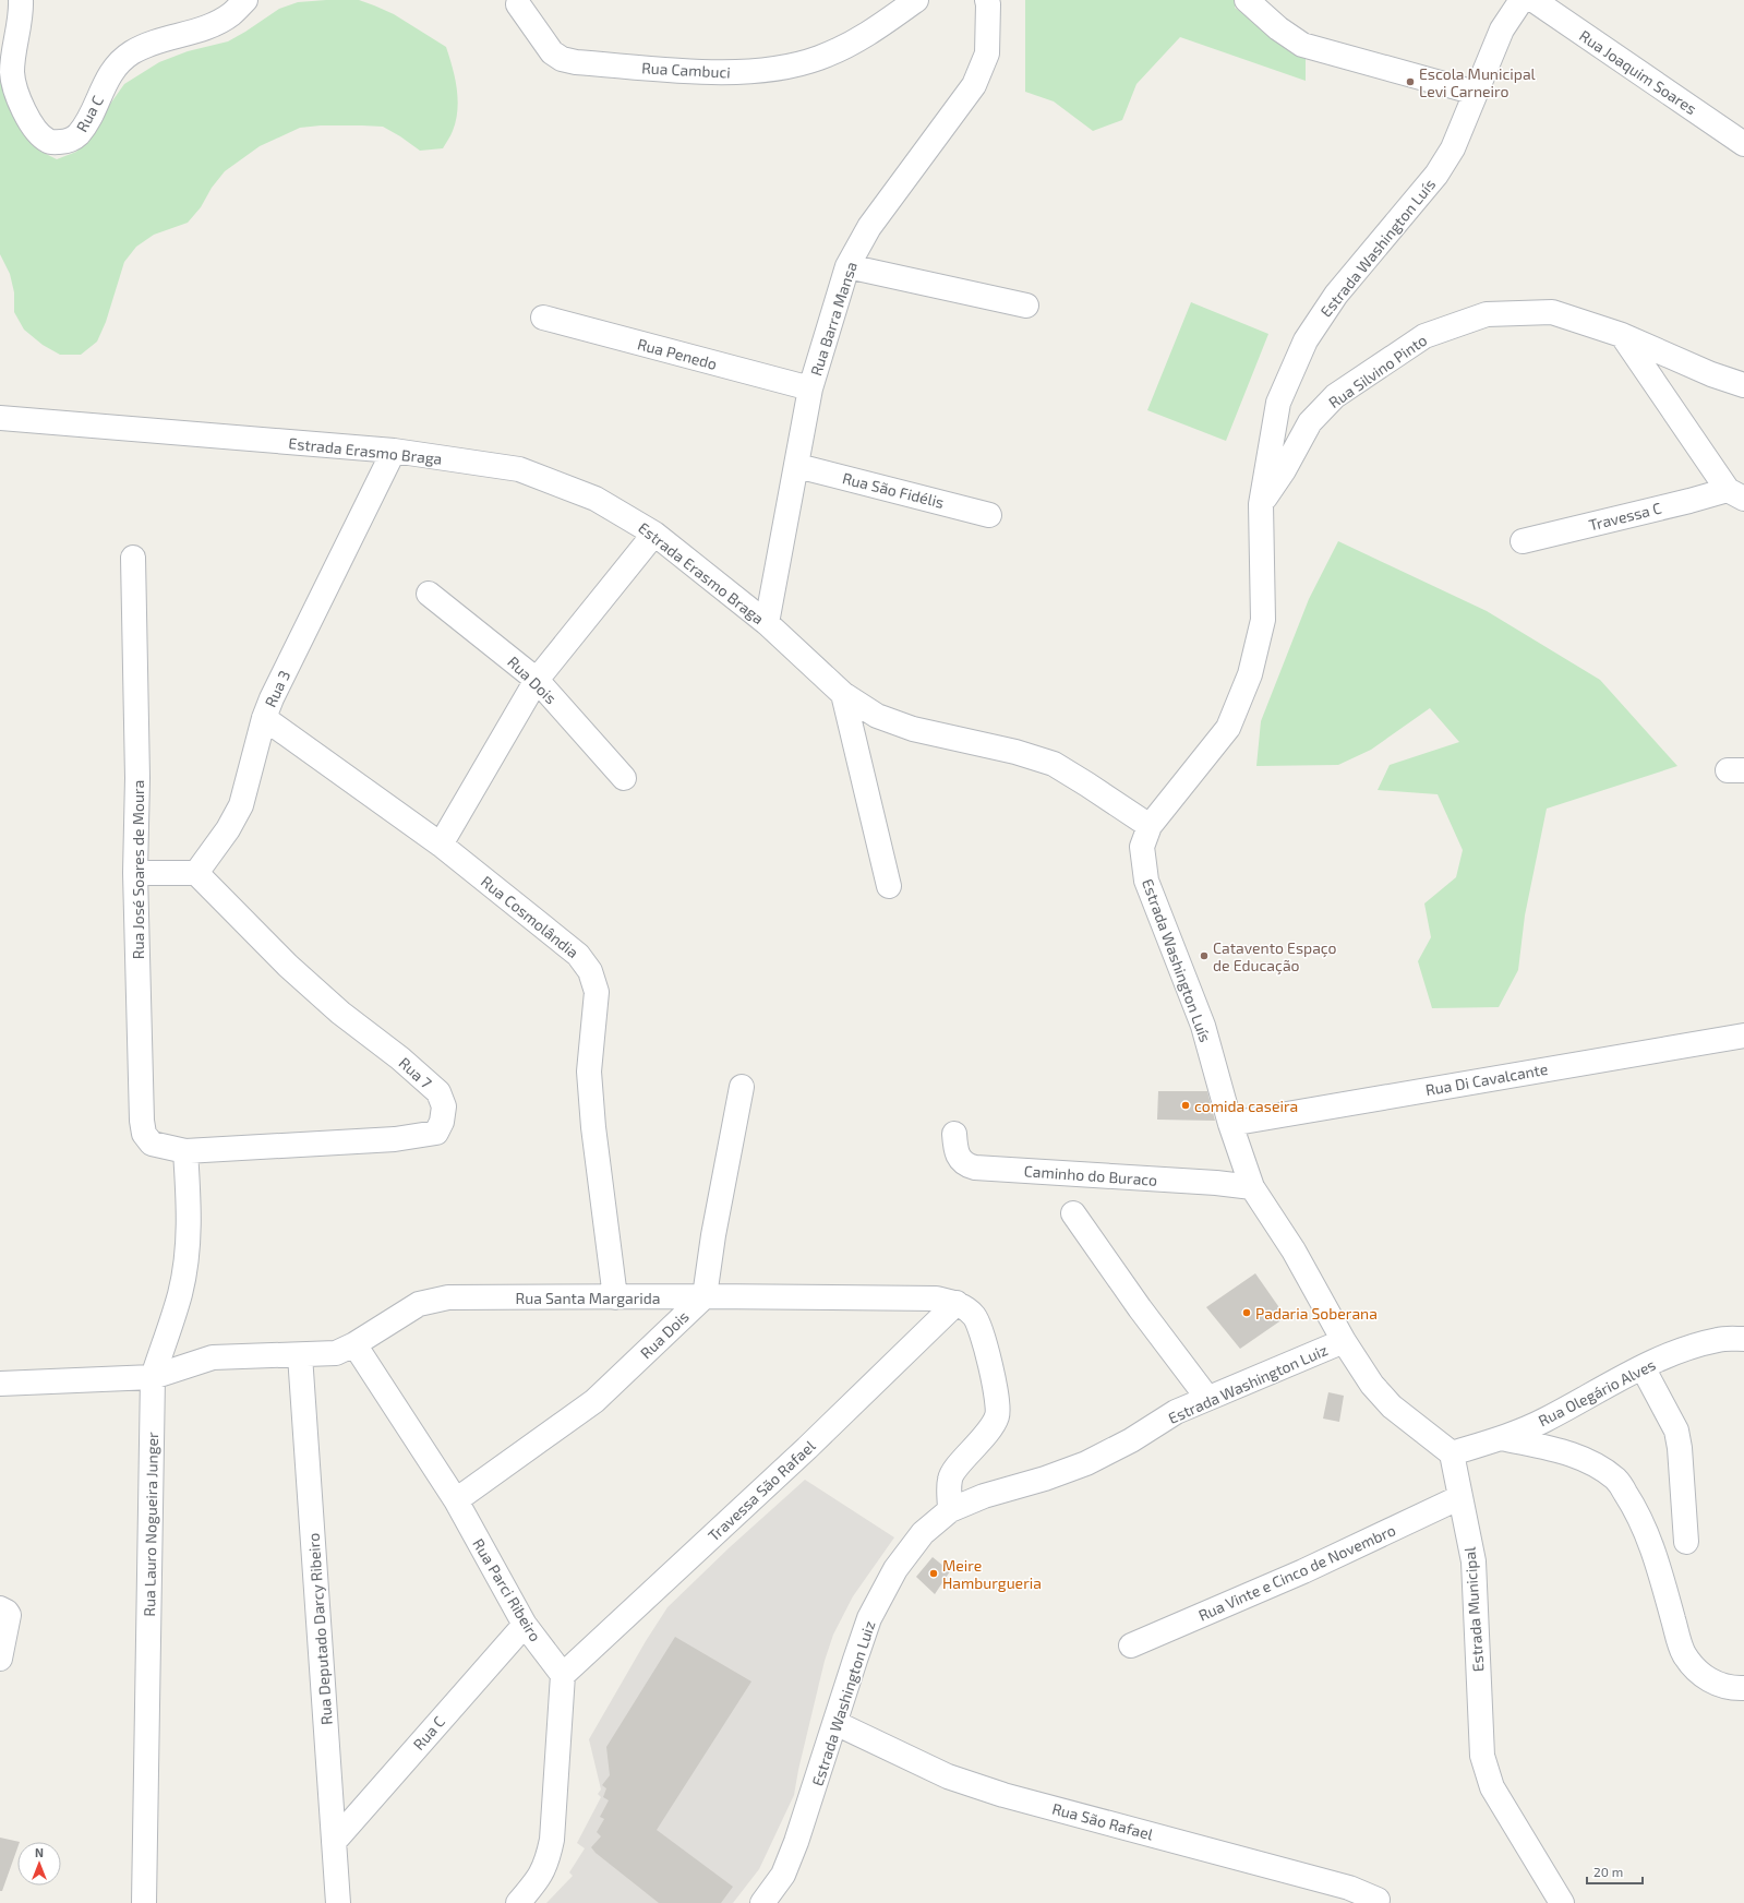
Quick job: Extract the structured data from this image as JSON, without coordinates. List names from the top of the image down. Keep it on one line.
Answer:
{"streets":{"street":["Rua Cambuci","Rua Joaquim Soares","Rua C","Estrada Washington Luís","Rua Barra Mansa","Rua Penedo","Rua Silvino Pinto","Estrada Erasmo Braga","Rua São Fidélis","Travessa C","Rua Dois","Rua 3","Rua José Soares de Moura","Rua Cosmolândia","Rua 7","Rua Di Cavalcante","Caminho do Buraco","Rua Santa Margarida","Estrada Washington Luiz","Rua Olegário Alves","Travessa São Rafael","Rua Lauro Nogueira Junger","Rua Vinte e Cinco de Novembro","Rua Parci Ribeiro","Estrada Municipal","Rua Deputado Darcy Ribeiro","Rua São Rafael"]},"crossings":[["Rua C","Rua Parci Ribeiro"],["Rua C","Rua Deputado Darcy Ribeiro"],["Estrada Washington Luís","Rua Silvino Pinto"],["Estrada Washington Luís","Estrada Erasmo Braga"],["Estrada Washington Luís","Rua Di Cavalcante"],["Estrada Washington Luís","Caminho do Buraco"],["Estrada Washington Luís","Estrada Washington Luiz"],["Rua Barra Mansa","Rua Penedo"],["Rua Barra Mansa","Estrada Erasmo Braga"],["Rua Barra Mansa","Rua São Fidélis"],["Estrada Erasmo Braga","Rua 3"],["Rua Dois","Rua Santa Margarida"],["Rua Dois","Rua Parci Ribeiro"],["Rua 3","Rua Cosmolândia"],["Rua 3","Rua 7"],["Rua José Soares de Moura","Rua 7"],["Rua José Soares de Moura","Rua Lauro Nogueira Junger"],["Rua Cosmolândia","Rua Santa Margarida"],["Rua 7","Rua Lauro Nogueira Junger"],["Rua Santa Margarida","Estrada Washington Luiz"],["Rua Santa Margarida","Travessa São Rafael"],["Rua Santa Margarida","Rua Lauro Nogueira Junger"],["Rua Santa Margarida","Rua Parci Ribeiro"],["Rua Santa Margarida","Rua Deputado Darcy Ribeiro"],["Estrada Washington Luiz","Rua São Rafael"],["Rua Olegário Alves","Estrada Municipal"],["Travessa São Rafael","Rua Parci Ribeiro"],["Rua Vinte e Cinco de Novembro","Estrada Municipal"]],"places":["Escola Municipal Levi Carneiro","Catavento Espaço de Educação","comida caseira","Padaria Soberana","Meire Hamburgueria"],"scale_bar":"20 m","north":"top"}
